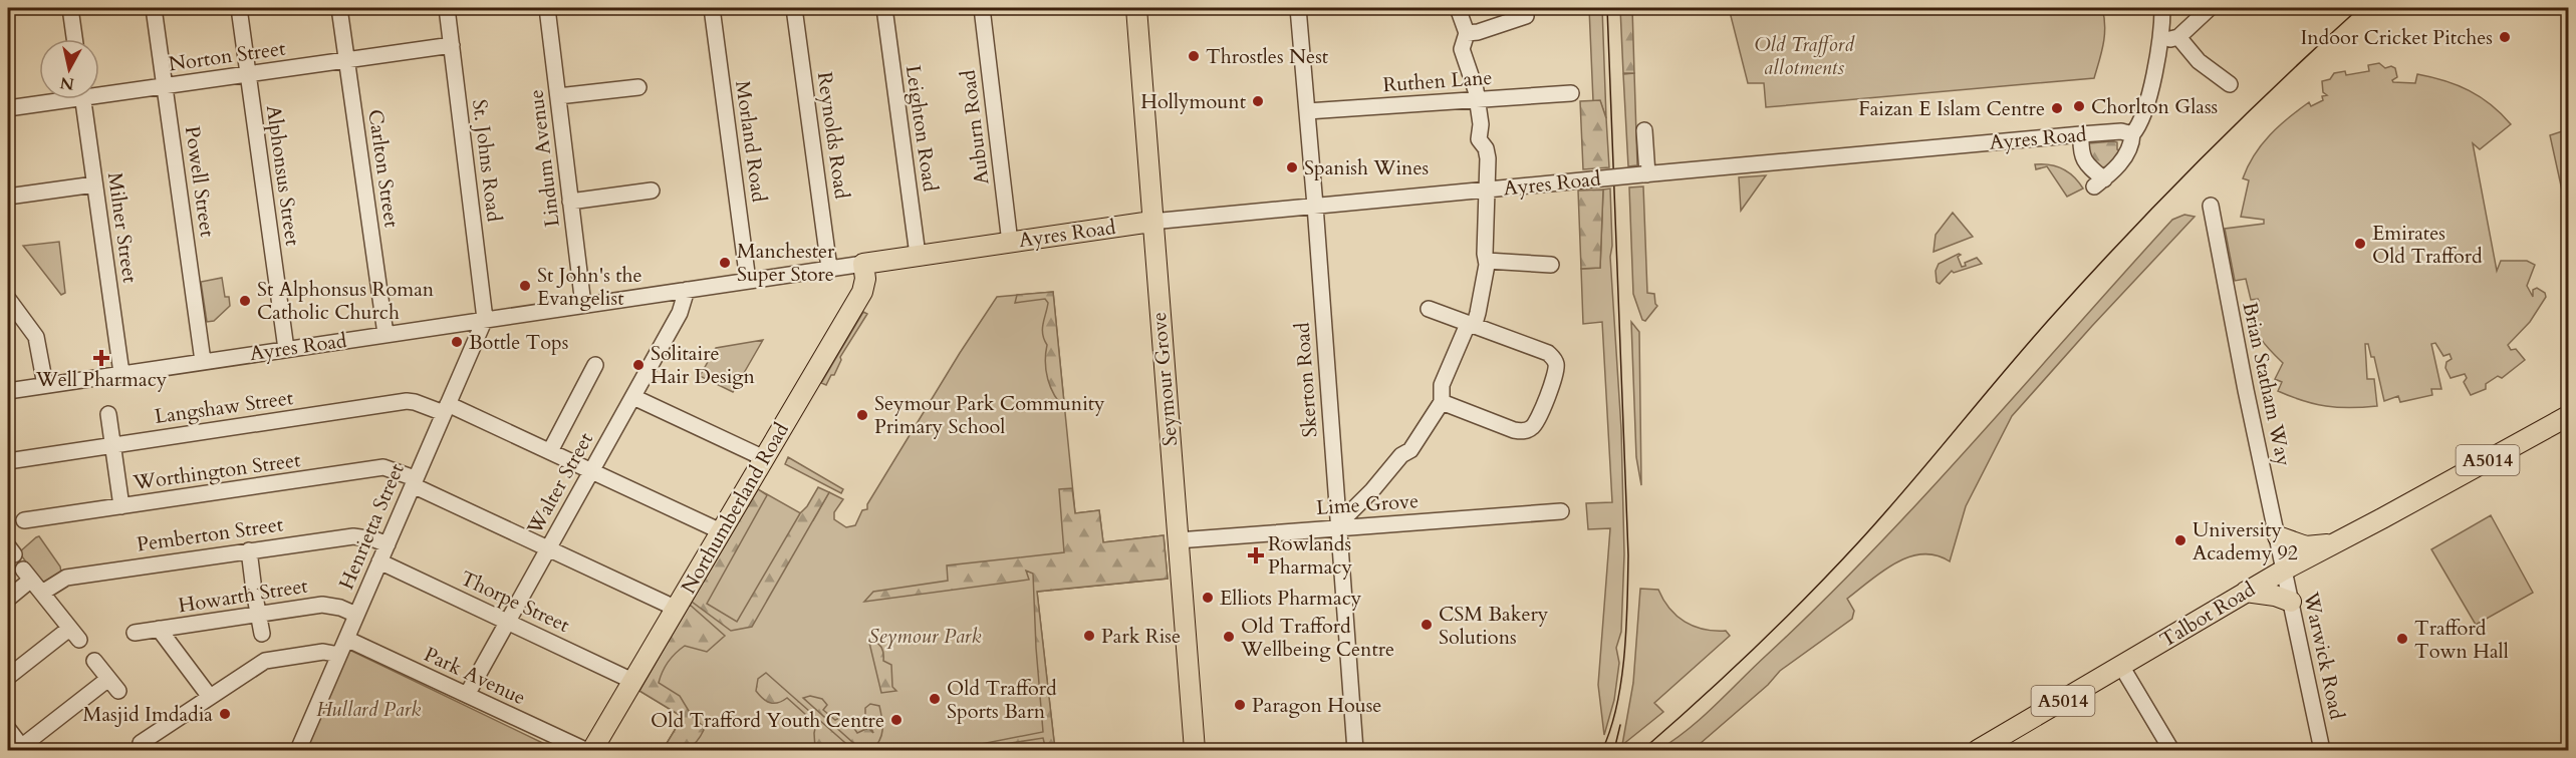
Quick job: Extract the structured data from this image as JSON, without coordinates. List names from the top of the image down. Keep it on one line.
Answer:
{"streets":{"main road":["Ayres Road","Seymour Grove","A5014","Northumberland Road","Talbot Road"],"street":["Norton Street","Ruthen Lane","Auburn Road","Leighton Road","Reynolds Road","Morland Road","Lindum Avenue","St. Johns Road","Carlton Street","Alphonsus Street","Powell Street","Milner Street","Skerton Road","Brian Statham Way","Langshaw Street","Worthington Street","Walter Street","Lime Grove","Henrietta Street","Pemberton Street","Howarth Street","Thorpe Street","Warwick Road","Park Avenue"]},"crossings":[["Norton Street","St. Johns Road"],["Norton Street","Carlton Street"],["Norton Street","Alphonsus Street"],["Norton Street","Powell Street"],["Ruthen Lane","Skerton Road"],["Auburn Road","Ayres Road"],["Leighton Road","Ayres Road"],["Reynolds Road","Ayres Road"],["Ayres Road","Morland Road"],["Ayres Road","Lindum Avenue"],["Ayres Road","St. Johns Road"],["Ayres Road","Carlton Street"],["Ayres Road","Alphonsus Street"],["Ayres Road","Powell Street"],["Ayres Road","Milner Street"],["Ayres Road","Seymour Grove"],["Ayres Road","Skerton Road"],["Ayres Road","Walter Street"],["Ayres Road","Northumberland Road"],["Ayres Road","Henrietta Street"],["St. Johns Road","Henrietta Street"],["Seymour Grove","Lime Grove"],["Skerton Road","Lime Grove"],["Brian Statham Way","Talbot Road"],["Brian Statham Way","Warwick Road"],["Langshaw Street","Walter Street"],["Langshaw Street","Northumberland Road"],["Langshaw Street","Henrietta Street"],["Worthington Street","Walter Street"],["Worthington Street","Northumberland Road"],["Worthington Street","Henrietta Street"],["Walter Street","Thorpe Street"],["Walter Street","Park Avenue"],["Northumberland Road","Thorpe Street"],["Henrietta Street","Pemberton Street"],["Henrietta Street","Howarth Street"],["Henrietta Street","Thorpe Street"],["Henrietta Street","Park Avenue"],["Talbot Road","Warwick Road"]],"parks":["Old Trafford allotments","Seymour Park","Hullard Park"],"places":{"other":["Indoor Cricket Pitches","Throstles Nest","Hollymount","Chorlton Glass","Faizan E Islam Centre","Spanish Wines","Emirates Old Trafford","Manchester Super Store","St John's the Evangelist","St Alphonsus Roman Catholic Church","Bottle Tops","Solitaire Hair Design","Seymour Park Community Primary School","University Academy 92","Elliots Pharmacy","CSM Bakery Solutions","Park Rise","Old Trafford Wellbeing Centre","Trafford Town Hall","Old Trafford Sports Barn","Paragon House","Masjid Imdadia","Old Trafford Youth Centre"],"health":["Well Pharmacy","Rowlands Pharmacy"]},"north":"bottom"}
